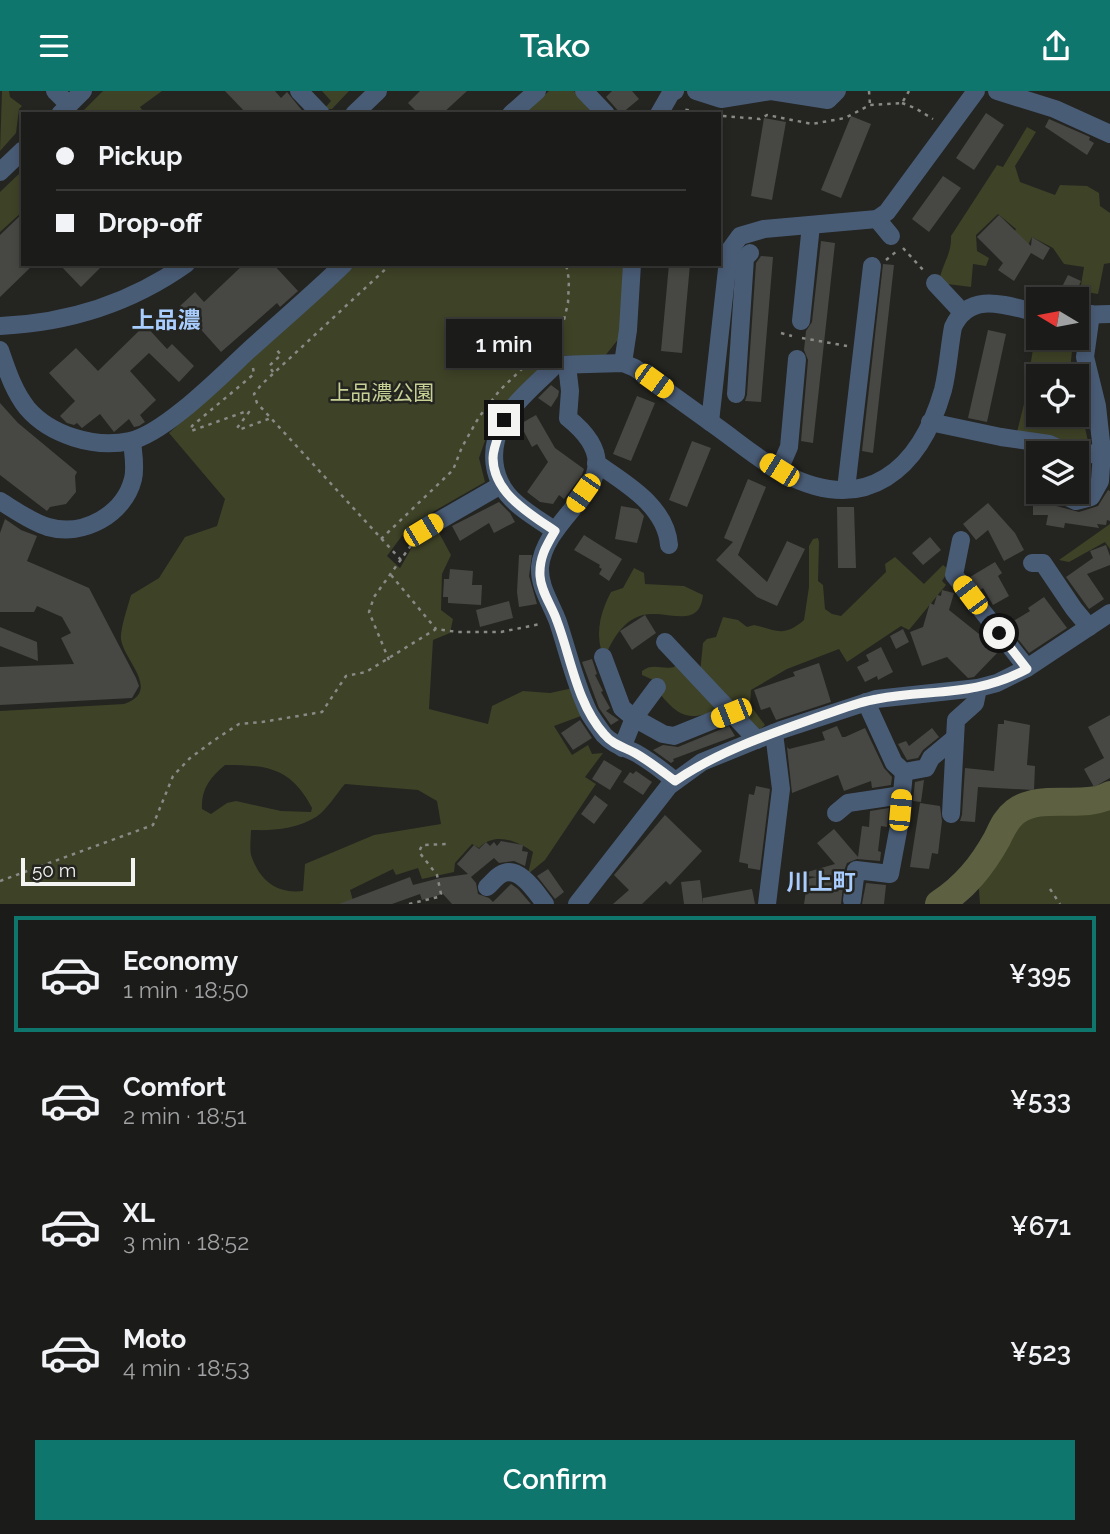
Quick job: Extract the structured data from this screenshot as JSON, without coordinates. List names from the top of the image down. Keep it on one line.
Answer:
{"districts":["上品濃","川上町"],"parks":["上品濃公園"],"scale_bar":"50 m","north":"left","page":{"header":"Tako","banner":["Pickup","Drop-off"],"bubble":"1 min","scale":"50 m","list":[{"name":"Economy","note":"1 min · 18:50","value":"¥395"},{"name":"Comfort","note":"2 min · 18:51","value":"¥533"},{"name":"XL","note":"3 min · 18:52","value":"¥671"},{"name":"Moto","note":"4 min · 18:53","value":"¥523"}],"buttons":"Confirm"}}
